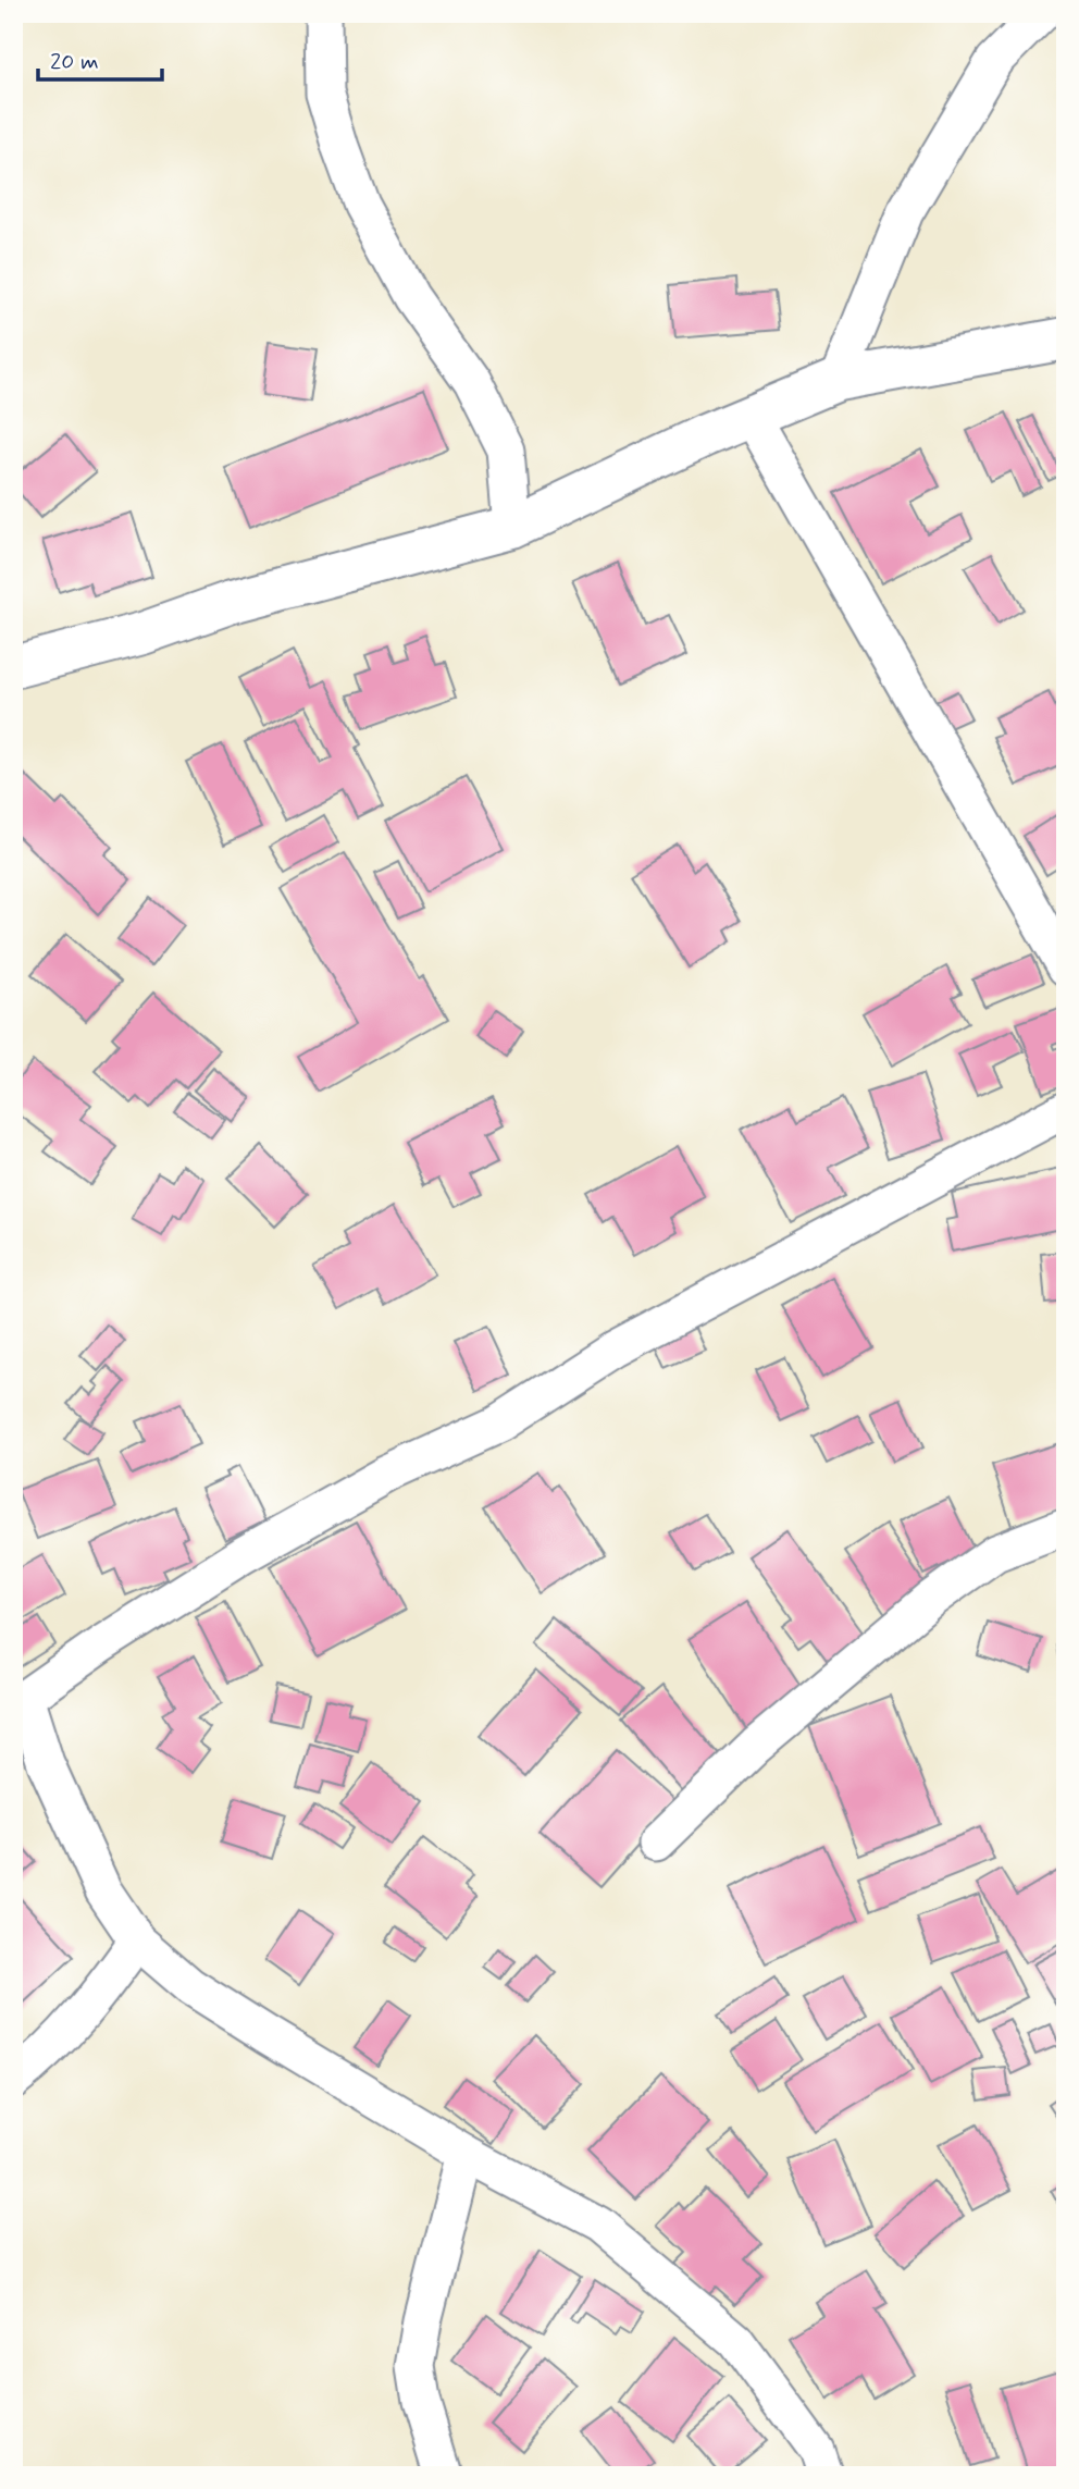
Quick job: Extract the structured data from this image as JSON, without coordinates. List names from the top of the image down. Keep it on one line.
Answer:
{"scale_bar":"20 m"}
